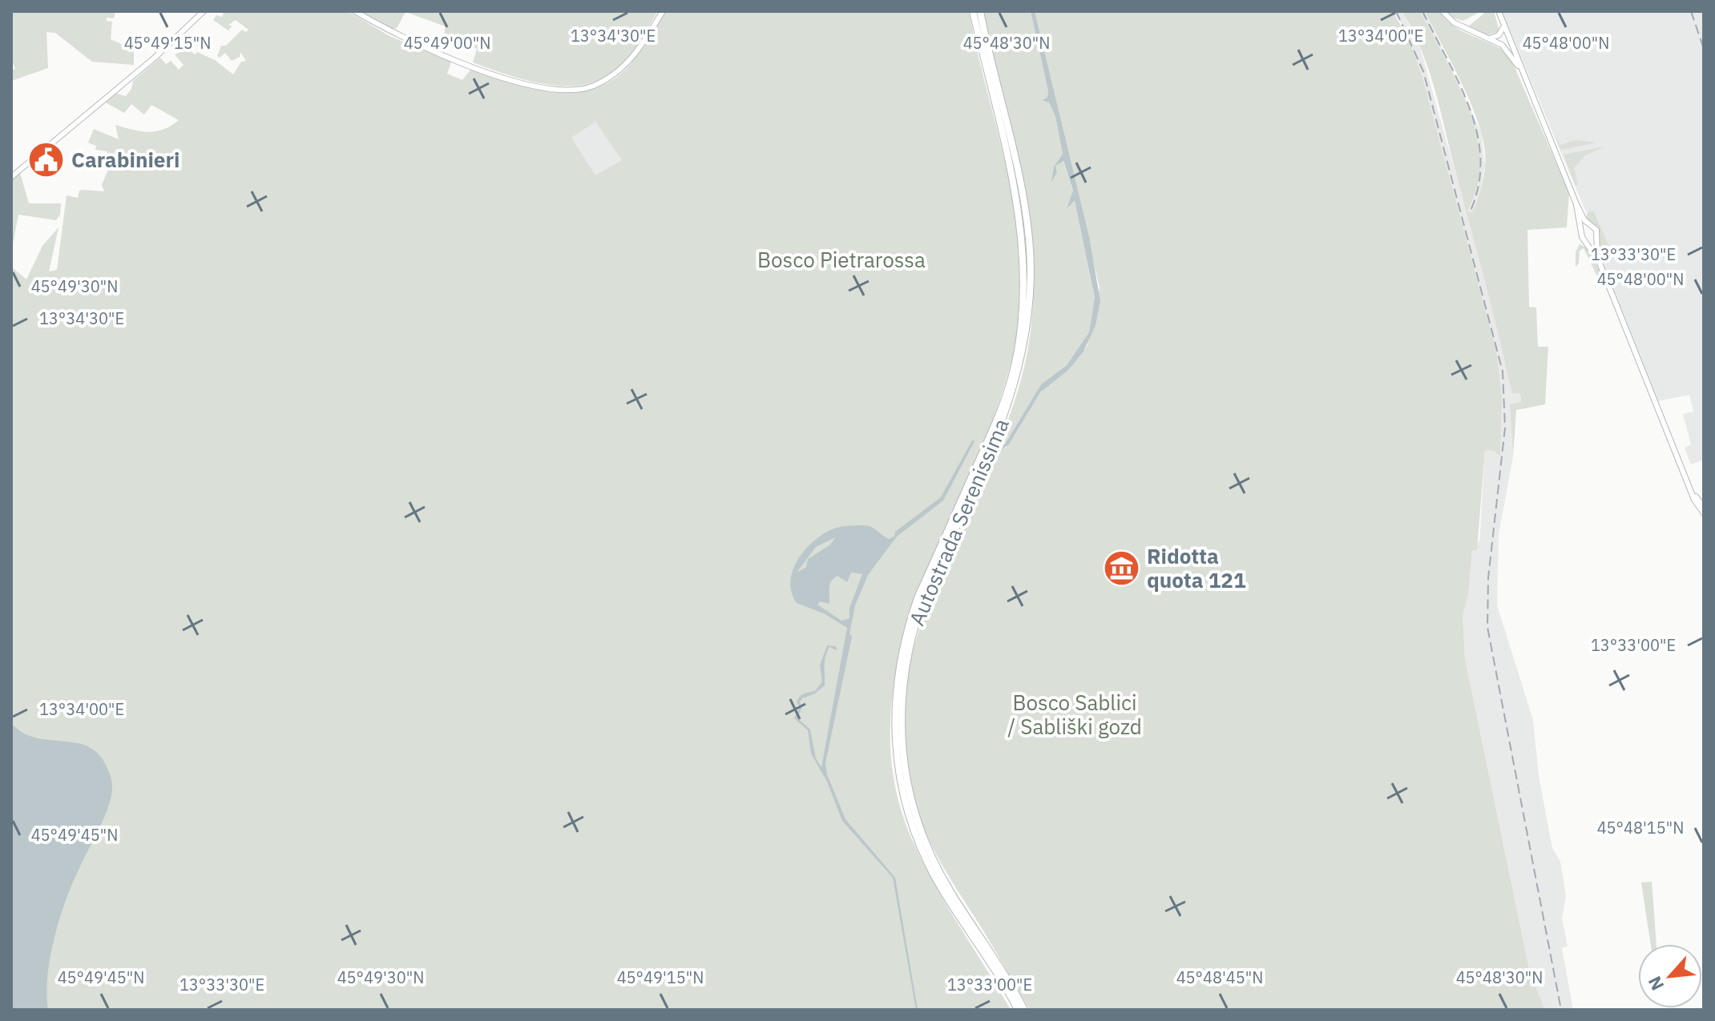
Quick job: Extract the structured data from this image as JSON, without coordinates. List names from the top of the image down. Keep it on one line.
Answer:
{"streets":{"highway":["Autostrada Serenissima"]},"parks":["Bosco Pietrarossa","Bosco Sablici / Sabliški gozd"],"places":{"public building":["Carabinieri"],"museum":["Ridotta quota 121"]},"north":"bottom left","coordinates":["13°34'30\"E","13°34'00\"E","45°49'15\"N","45°49'00\"N","45°48'30\"N","45°48'00\"N","13°33'30\"E","45°49'30\"N","13°33'00\"E","45°48'15\"N","45°49'45\"N","45°48'45\"N"]}
